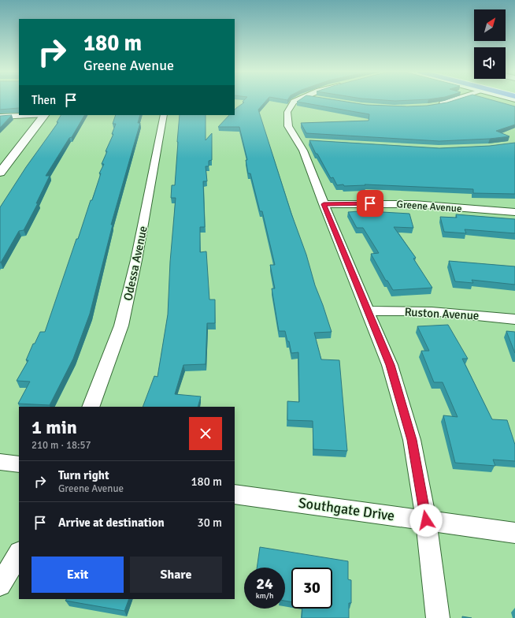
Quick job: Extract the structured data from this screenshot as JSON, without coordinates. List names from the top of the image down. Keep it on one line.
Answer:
{"streets":{"street":["Greene Avenue","Odessa Avenue","Ruston Avenue","Southgate Drive"]},"north":"top right","page":{"turn":["180 m","Greene Avenue"],"then":"Then","heading":["1 min","210 m · 18:57"],"list":[{"name":"Turn right","note":"Greene Avenue","value":"180 m"},{"name":"Arrive at destination","value":"30 m"}],"buttons":["Exit","Share"],"speed":"24 km/h","limit":"30"}}
